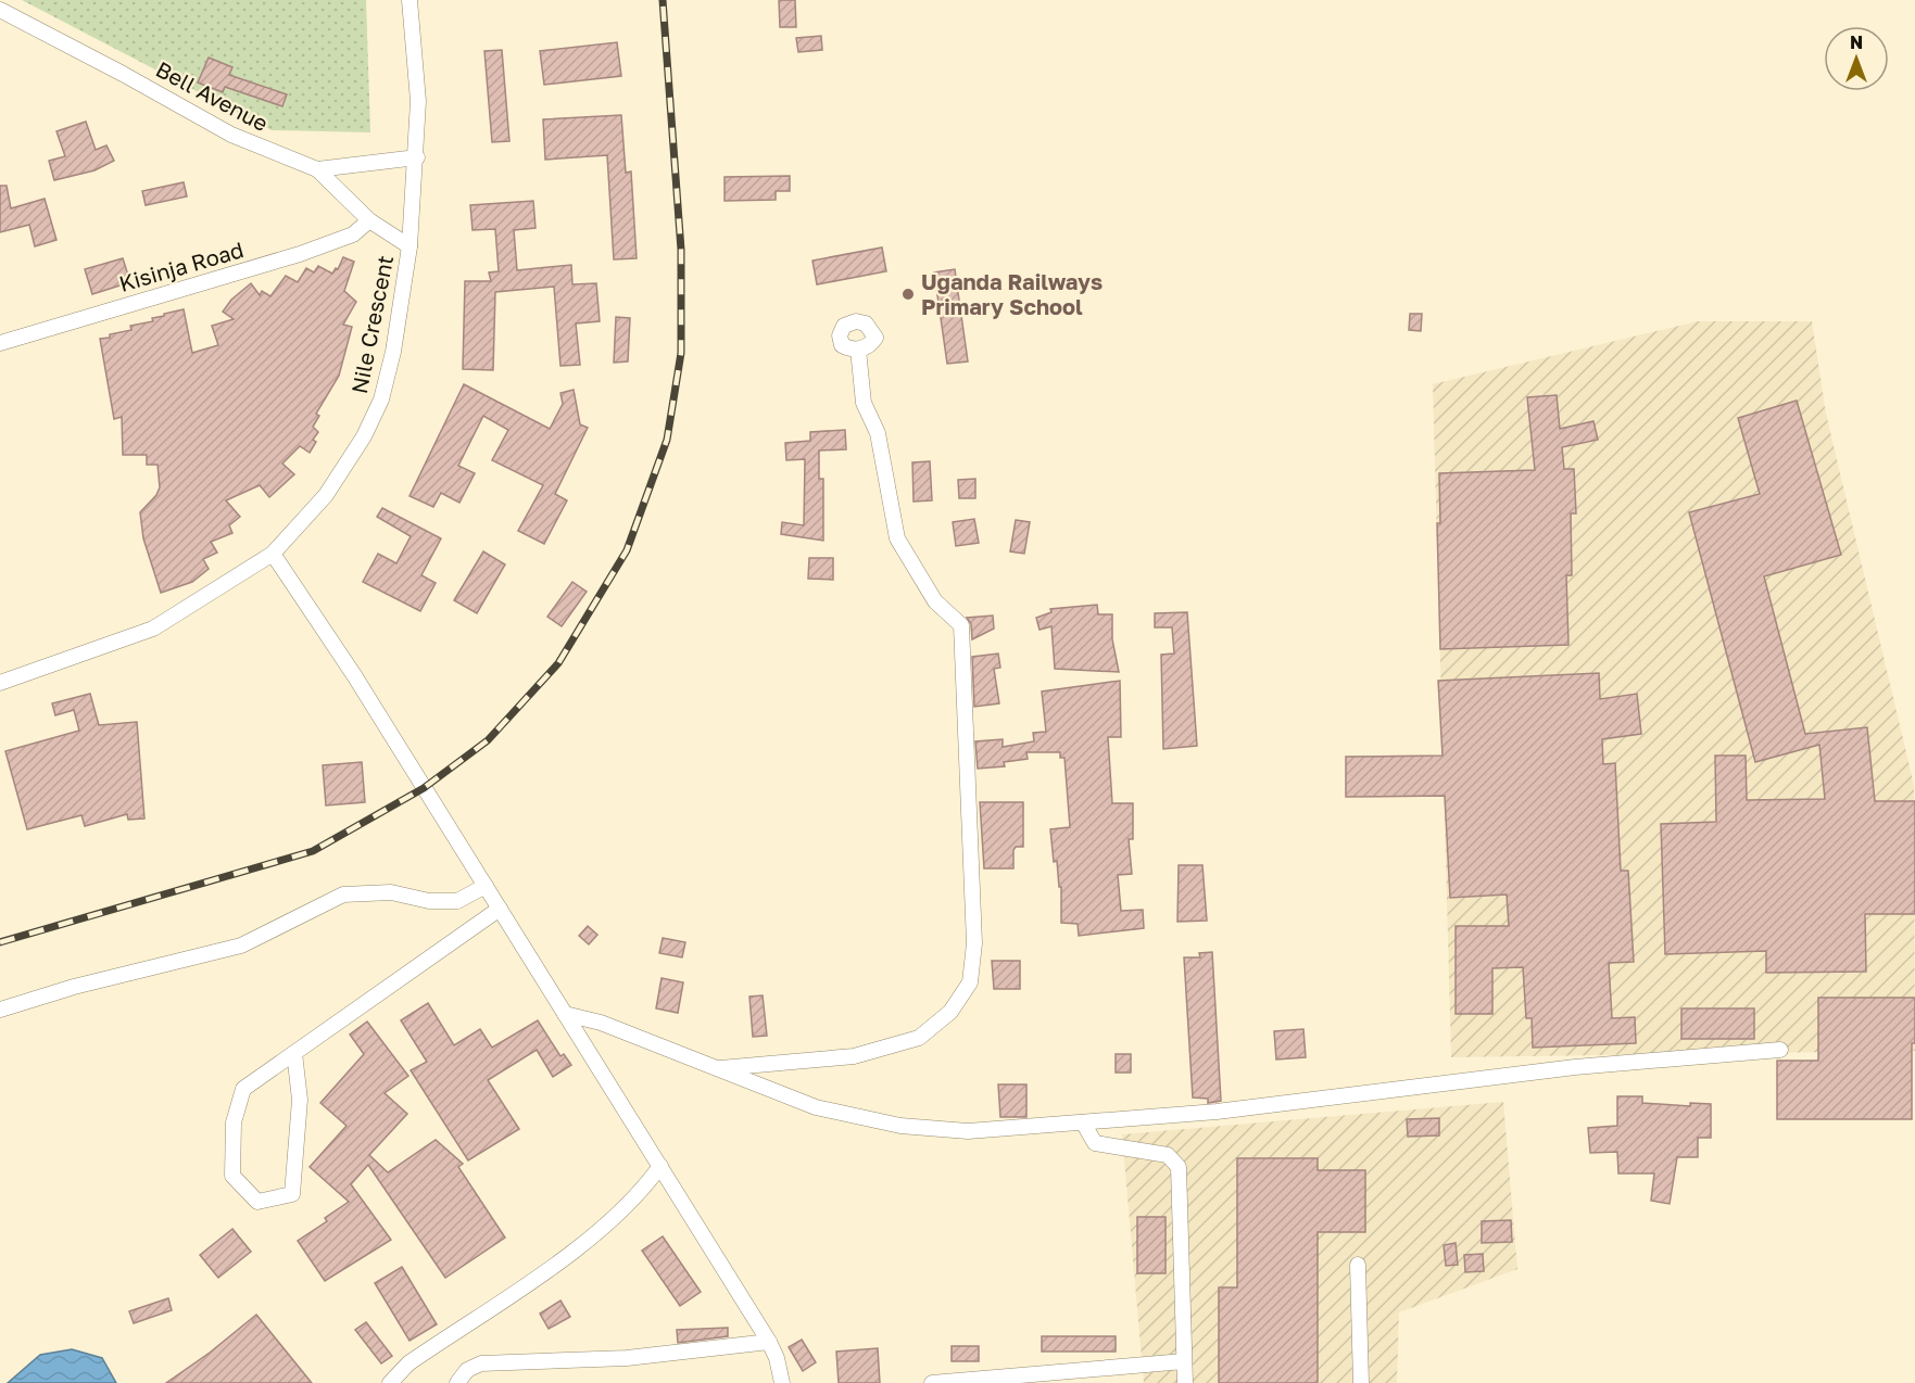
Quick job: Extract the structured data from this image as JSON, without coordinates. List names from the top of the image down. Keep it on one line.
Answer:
{"streets":{"street":["Bell Avenue","Kisinja Road","Nile Crescent"]},"crossings":[["Bell Avenue","Nile Crescent"]],"places":["Uganda Railways Primary School"],"north":"top"}
